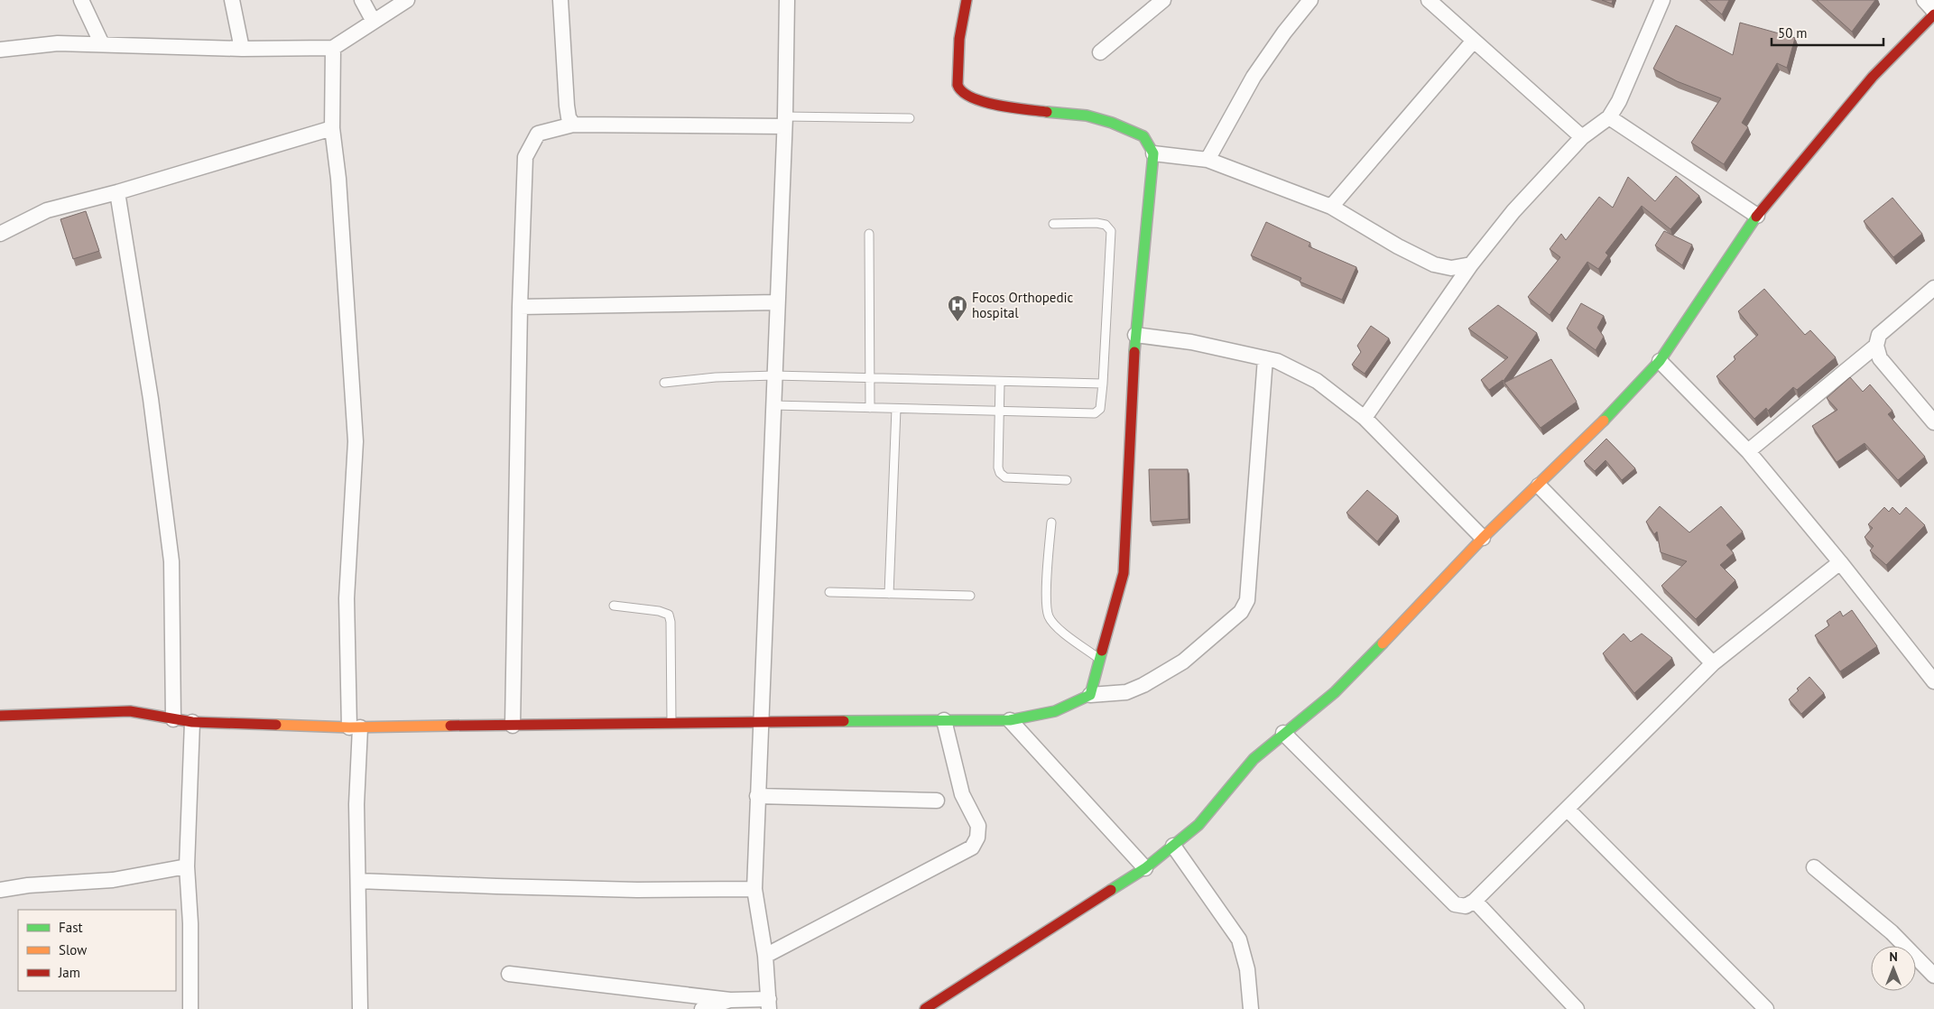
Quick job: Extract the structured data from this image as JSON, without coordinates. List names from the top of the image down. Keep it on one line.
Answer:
{"places":{"hospital":["Focos Orthopedic hospital"]},"legend":["Fast","Slow","Jam"],"scale_bar":"50 m","north":"top"}
